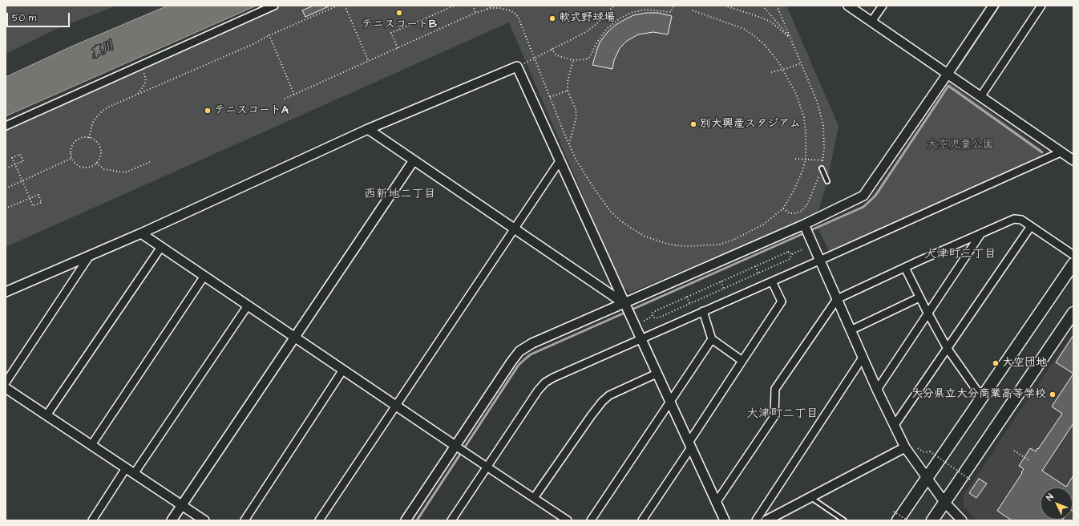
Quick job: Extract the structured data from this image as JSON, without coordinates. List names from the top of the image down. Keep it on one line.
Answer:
{"districts":["西新地二丁目","大津町三丁目","大津町二丁目"],"water":["裏川"],"parks":["大空児童公園"],"places":["テニスコートB","軟式野球場","テニスコートA","別大興産スタジアム","大空団地","大分県立大分商業高等学校"],"scale_bar":"50 m","north":"top left"}
